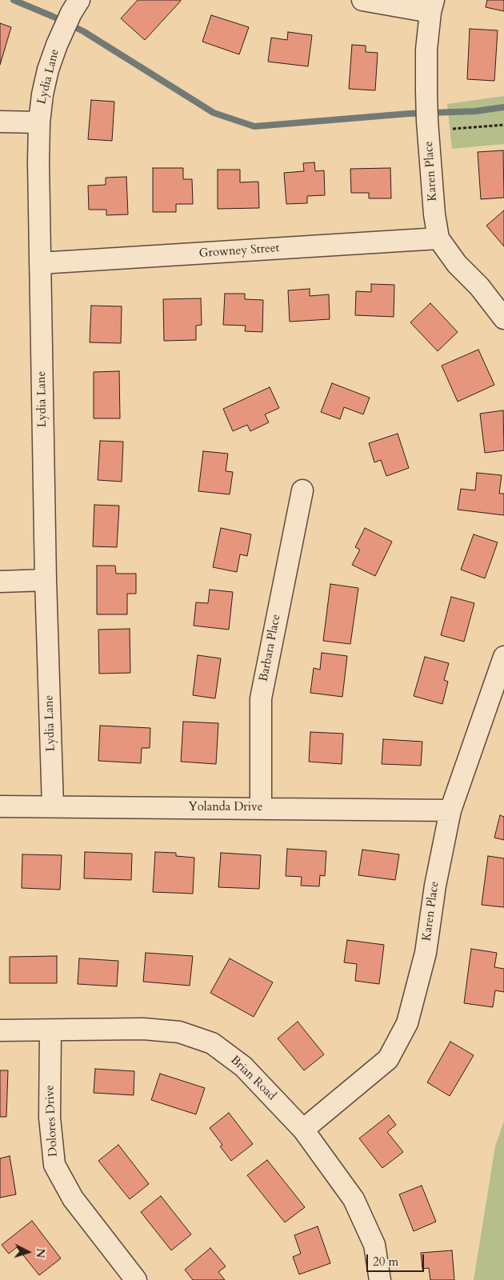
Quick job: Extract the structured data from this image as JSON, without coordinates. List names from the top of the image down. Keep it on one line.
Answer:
{"streets":{"street":["Lydia Lane","Karen Place","Growney Street","Barbara Place","Yolanda Drive","Brian Road","Dolores Drive"]},"crossings":[["Lydia Lane","Growney Street"],["Lydia Lane","Yolanda Drive"],["Karen Place","Growney Street"],["Karen Place","Yolanda Drive"],["Karen Place","Brian Road"],["Barbara Place","Yolanda Drive"],["Brian Road","Dolores Drive"]],"scale_bar":"20 m","north":"right"}
